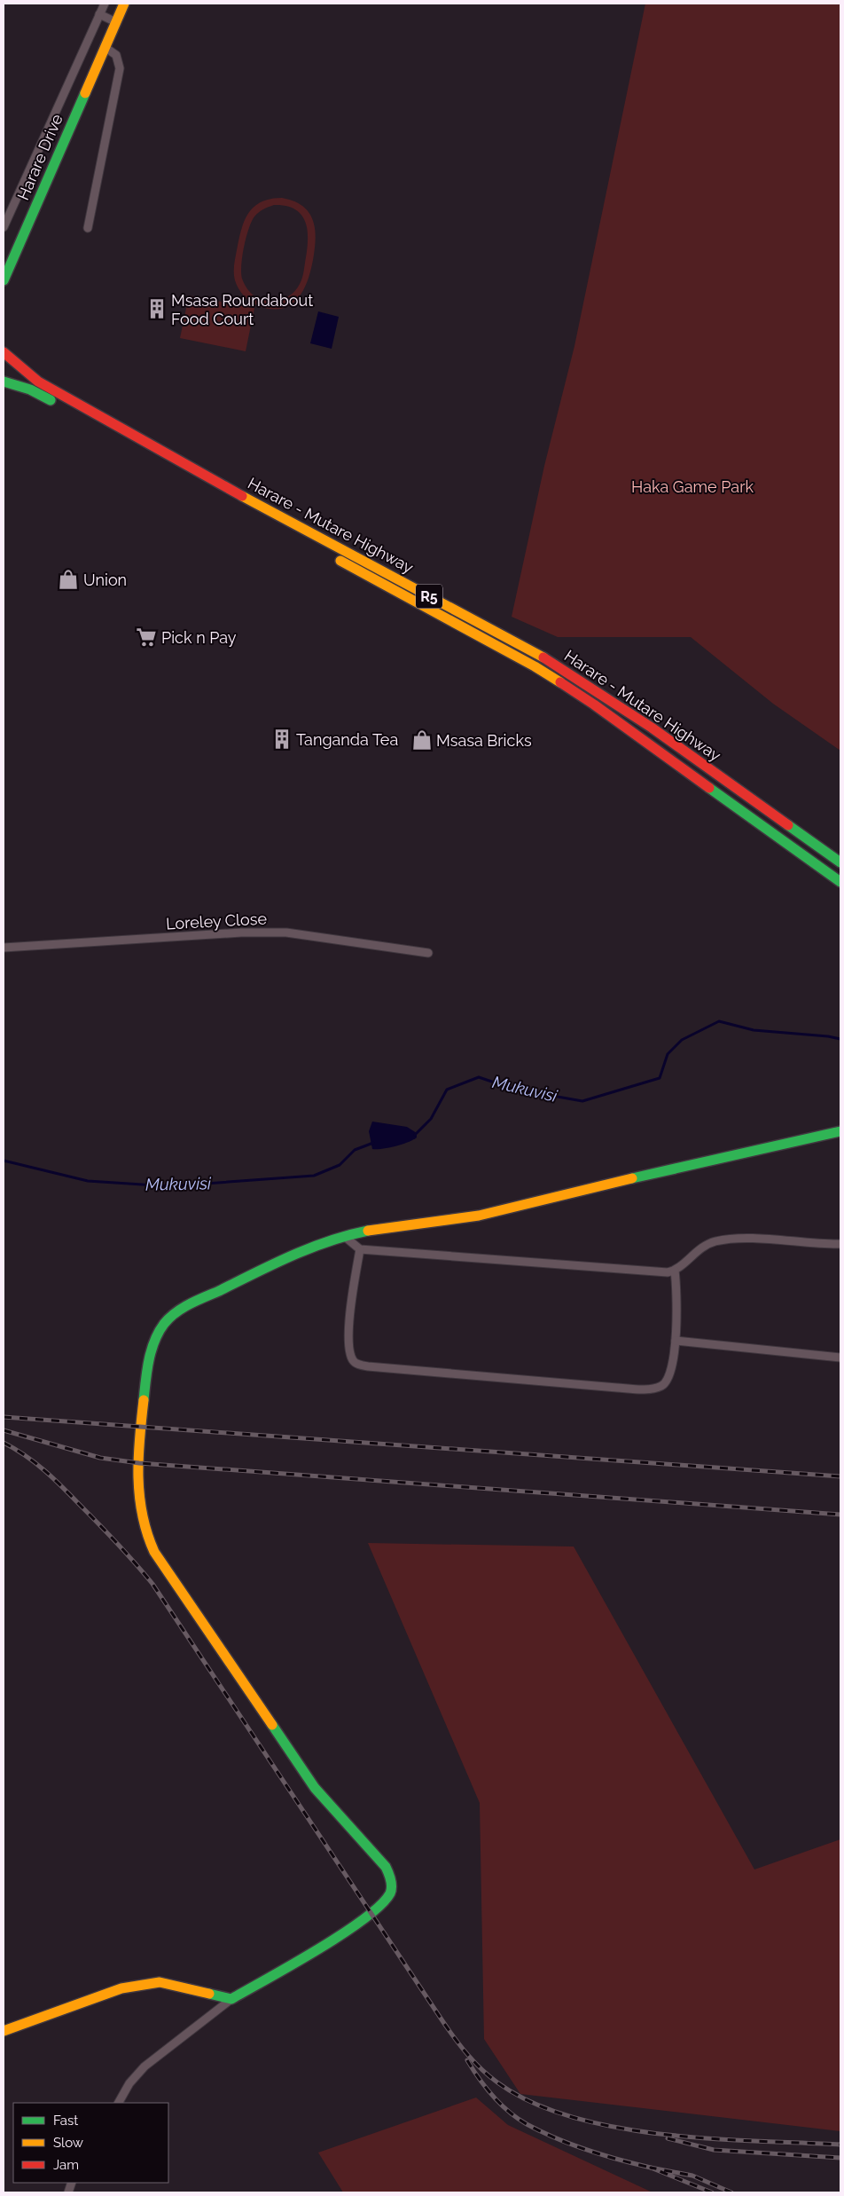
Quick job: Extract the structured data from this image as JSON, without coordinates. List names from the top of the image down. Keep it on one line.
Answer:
{"streets":{"main road":["Harare Drive","Harare - Mutare Highway","R5"],"street":["Loreley Close"]},"water":["Mukuvisi"],"parks":["Haka Game Park"],"places":{"building":["Msasa Roundabout Food Court","Tanganda Tea"],"shop":["Union","Msasa Bricks"],"supermarket":["Pick n Pay"]},"legend":["Fast","Slow","Jam"]}
